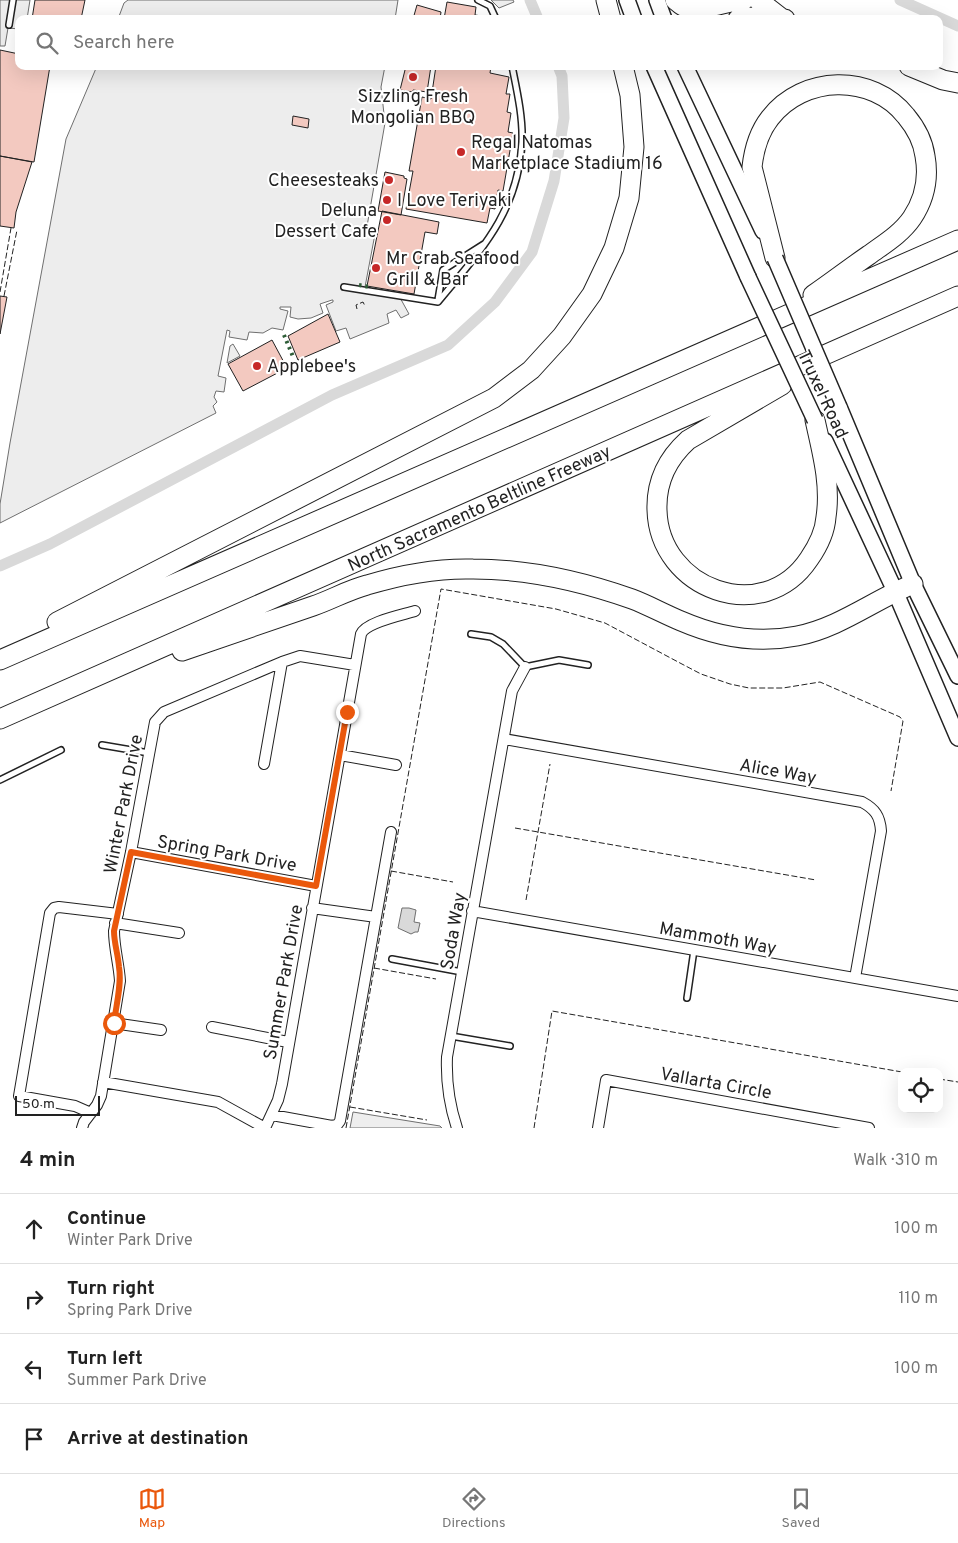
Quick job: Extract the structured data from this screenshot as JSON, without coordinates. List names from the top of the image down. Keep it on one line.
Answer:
{"streets":{"highway":["North Sacramento Beltline Freeway"],"main road":["Truxel Road"],"street":["Alice Way","Winter Park Drive","Spring Park Drive","Soda Way","Mammoth Way","Summer Park Drive","Vallarta Circle"]},"crossings":[["Alice Way","Soda Way"],["Alice Way","Mammoth Way"],["Winter Park Drive","Spring Park Drive"],["Winter Park Drive","Summer Park Drive"],["Spring Park Drive","Summer Park Drive"],["Soda Way","Mammoth Way"]],"places":["Sizzling Fresh Mongolian BBQ","Regal Natomas Marketplace Stadium 16","Cheesesteaks","I Love Teriyaki","Deluna Dessert Cafe","Mr Crab Seafood Grill & Bar","Applebee's"],"scale_bar":"50 m","page":{"search":"Search here","scale":"50 m","heading":["4 min","Walk · 310 m"],"list":[["Continue","Winter Park Drive","100 m"],["Turn right","Spring Park Drive","110 m"],["Turn left","Summer Park Drive","100 m"],"Arrive at destination"],"nav":["Map","Directions","Saved"]}}
